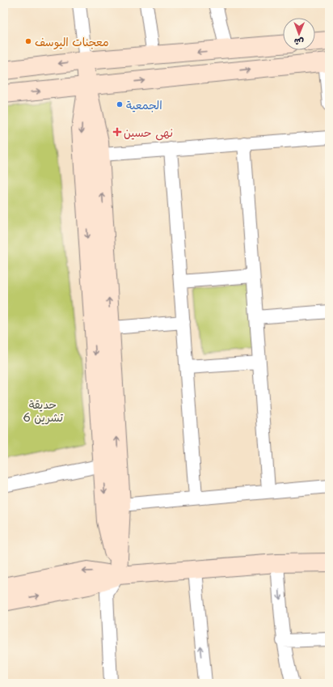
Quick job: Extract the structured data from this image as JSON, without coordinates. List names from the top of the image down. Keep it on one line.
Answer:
{"parks":["حديقة 6 تشرين"],"places":{"other":["معجنات اليوسف","الجمعية"],"health":["نهى حسين"]},"north":"bottom"}
